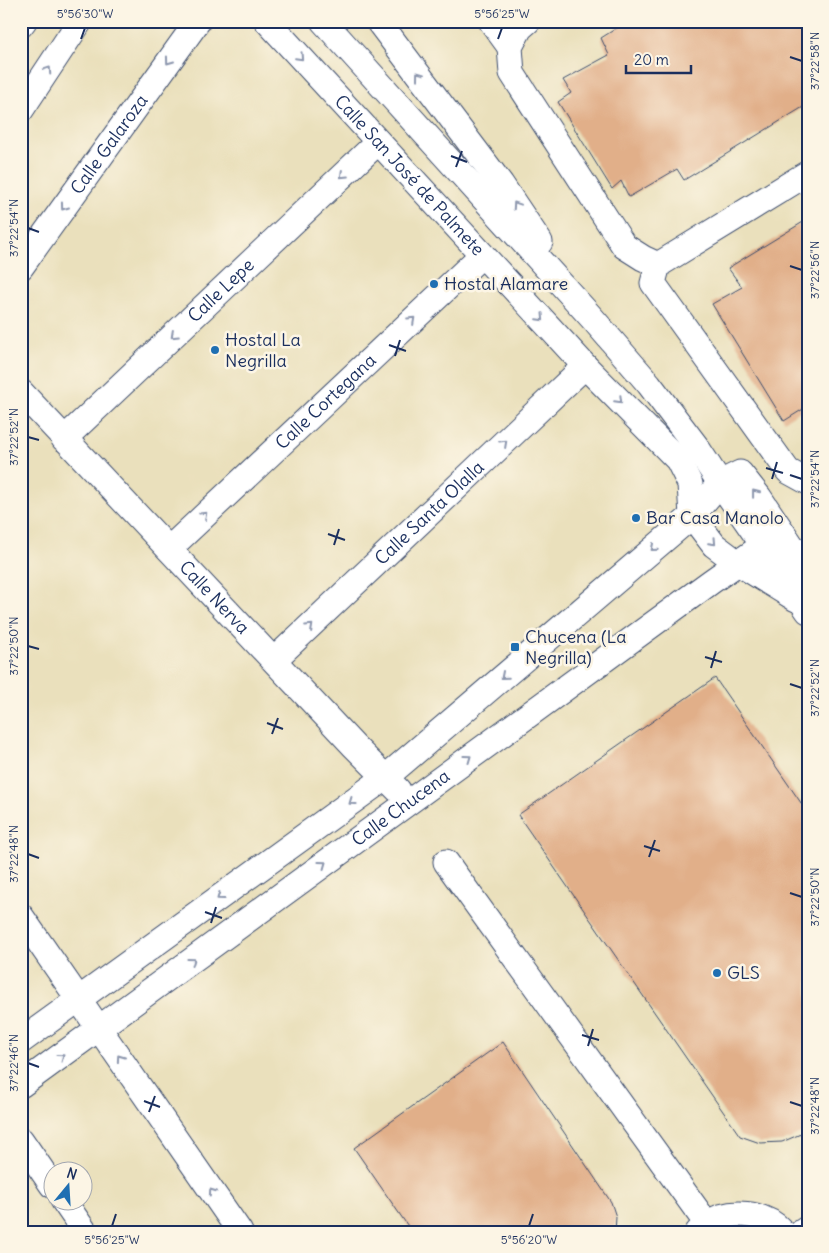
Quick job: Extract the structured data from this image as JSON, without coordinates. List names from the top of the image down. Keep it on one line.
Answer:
{"streets":{"street":["Calle Galaroza","Calle San José de Palmete","Calle Lepe","Calle Cortegana","Calle Santa Olalla","Calle Nerva","Calle Chucena"]},"crossings":[["Calle San José de Palmete","Calle Lepe"],["Calle San José de Palmete","Calle Cortegana"],["Calle San José de Palmete","Calle Santa Olalla"],["Calle San José de Palmete","Calle Chucena"],["Calle Lepe","Calle Nerva"],["Calle Cortegana","Calle Nerva"],["Calle Santa Olalla","Calle Nerva"],["Calle Nerva","Calle Chucena"]],"one_way":["Calle Lepe","Calle Cortegana","Calle Santa Olalla"],"places":{"other":["Hostal Alamare","Hostal La Negrilla","Bar Casa Manolo","GLS"],"transit":["Chucena (La Negrilla)"]},"scale_bar":"20 m","north":"top","coordinates":["5°56'30\"W","5°56'25\"W","37°22'58\"N","37°22'54\"N","37°22'56\"N","37°22'52\"N","37°22'50\"N","37°22'48\"N","37°22'46\"N","5°56'20\"W"]}
